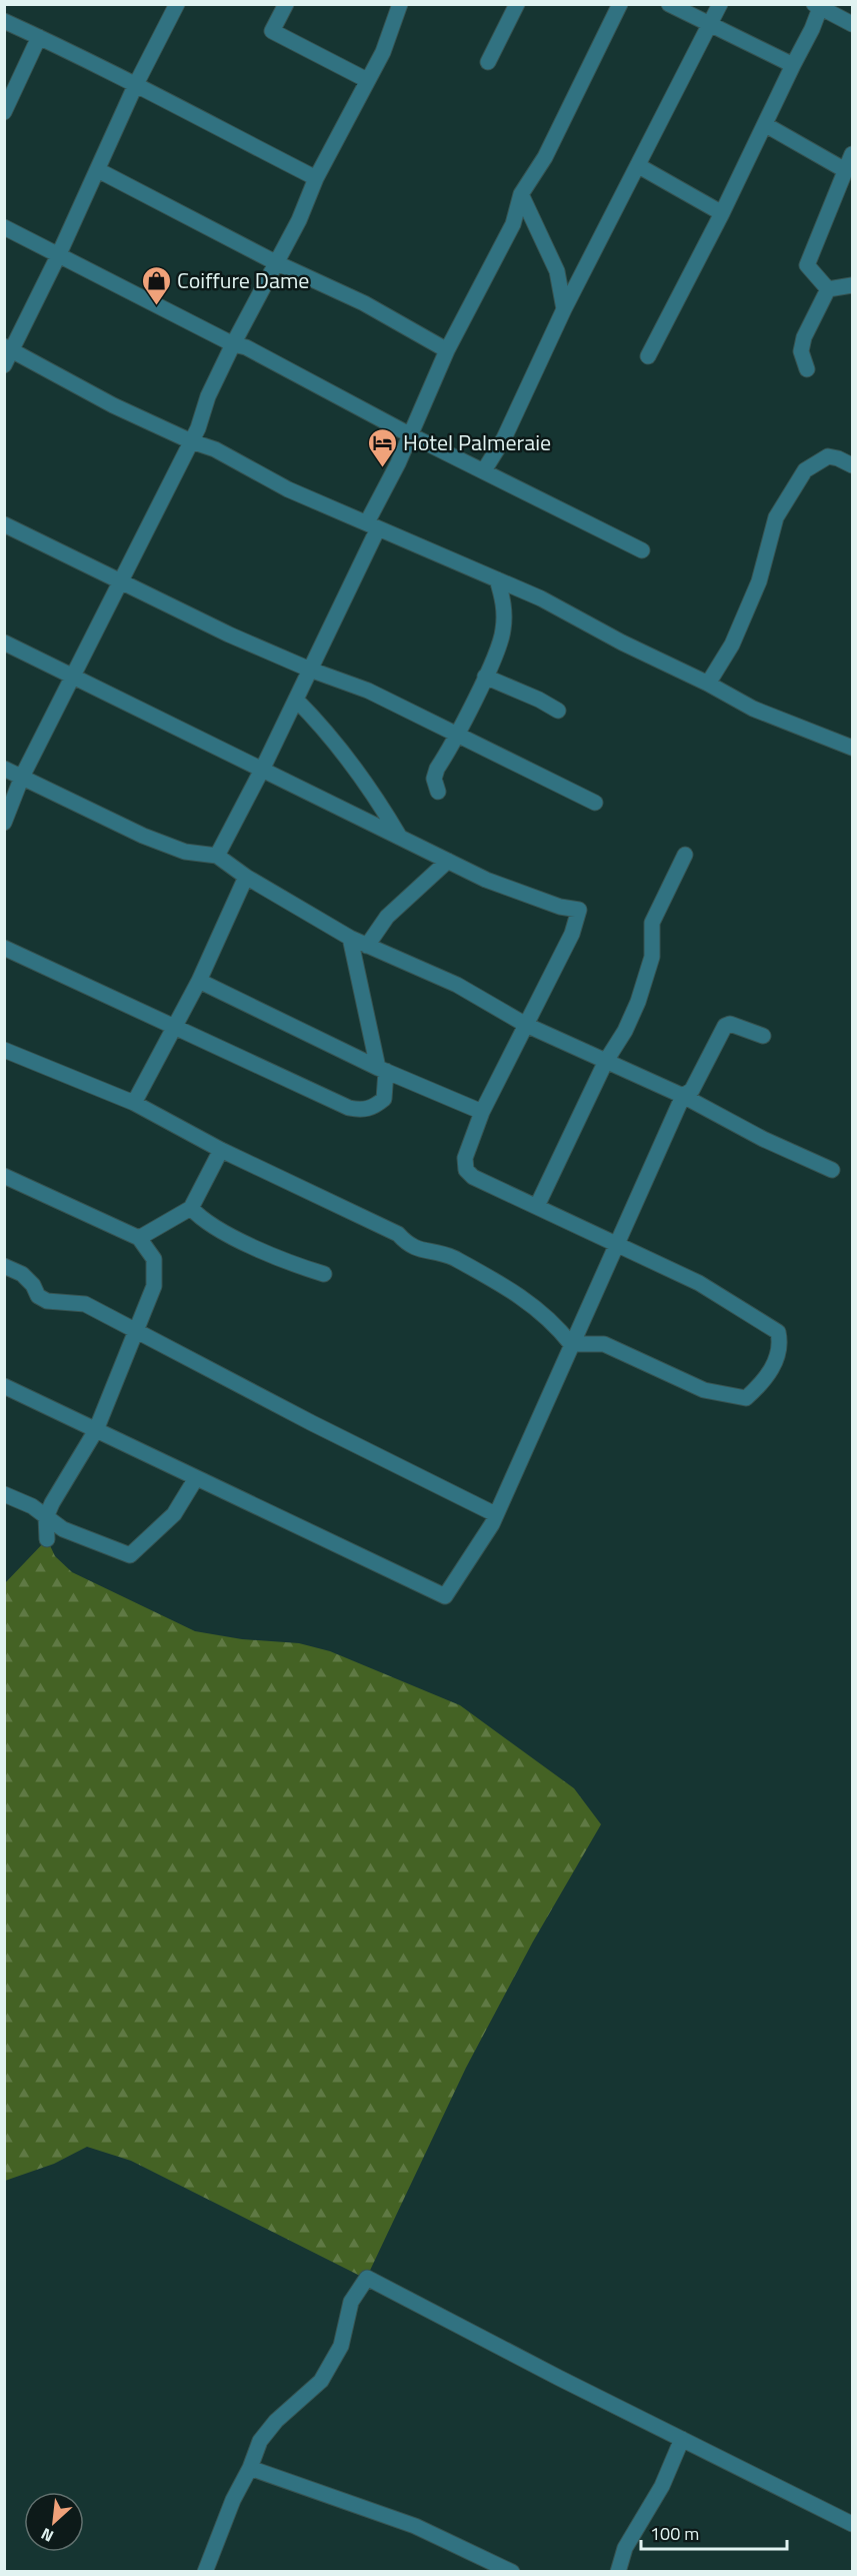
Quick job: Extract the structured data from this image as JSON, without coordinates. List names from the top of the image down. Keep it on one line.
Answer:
{"places":{"shop":["Coiffure Dame"],"hotel":["Hotel Palmeraie"]},"scale_bar":"100 m","north":"bottom left"}
